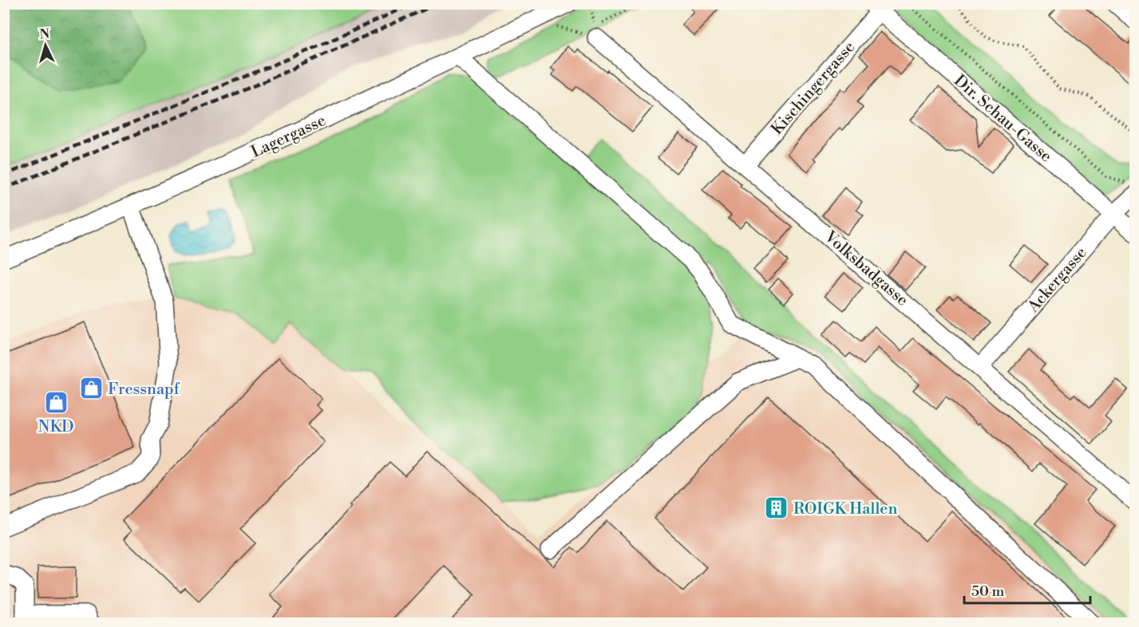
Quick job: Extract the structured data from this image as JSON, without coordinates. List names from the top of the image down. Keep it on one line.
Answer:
{"streets":{"street":["Kischingergasse","Dir. Schau-Gasse","Lagergasse","Volksbadgasse","Ackergasse"]},"crossings":[["Kischingergasse","Dir. Schau-Gasse"],["Kischingergasse","Volksbadgasse"],["Dir. Schau-Gasse","Ackergasse"],["Volksbadgasse","Ackergasse"]],"places":{"shop":["Fressnapf","NKD"],"building":["ROIGK Hallen"]},"scale_bar":"50 m","north":"top"}
